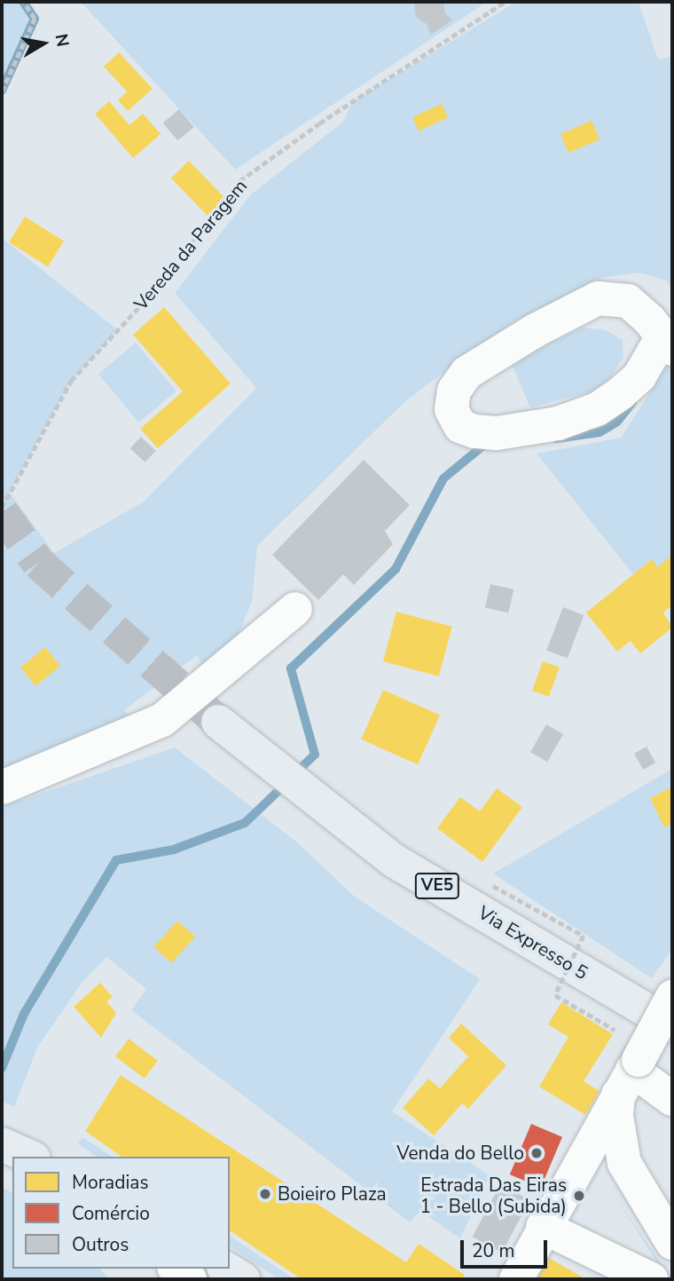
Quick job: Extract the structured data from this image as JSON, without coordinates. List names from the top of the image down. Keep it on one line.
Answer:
{"streets":{"main road":["VE5","Via Expresso 5"],"path":["Vereda da Paragem"]},"places":["Venda do Bello","Boieiro Plaza","Estrada Das Eiras 1 - Bello (Subida)"],"legend":["Moradias","Comércio","Outros"],"scale_bar":"20 m","north":"right"}
